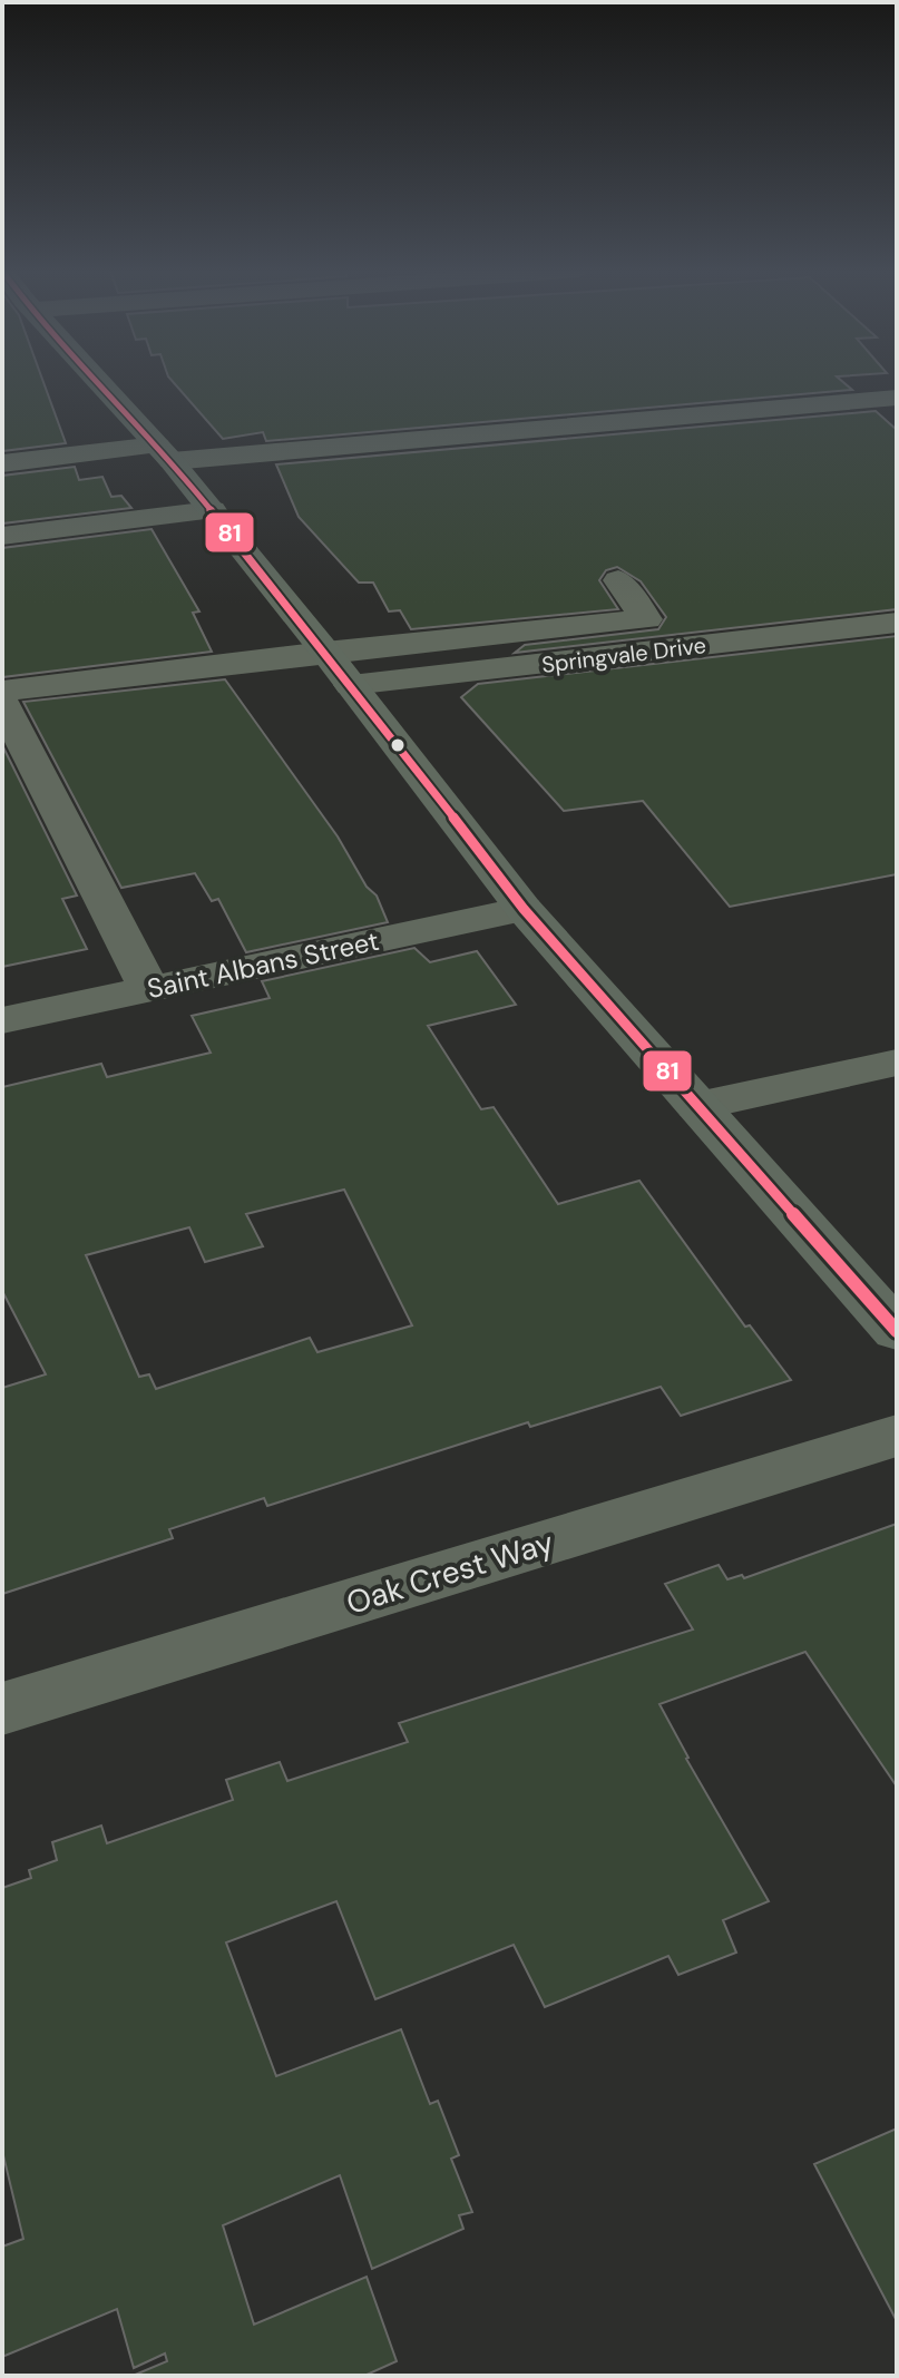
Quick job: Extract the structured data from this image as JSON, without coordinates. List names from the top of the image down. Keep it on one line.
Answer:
{"streets":{"street":["Springvale Drive","Saint Albans Street","Oak Crest Way"]},"lines":["transit line 81"]}
